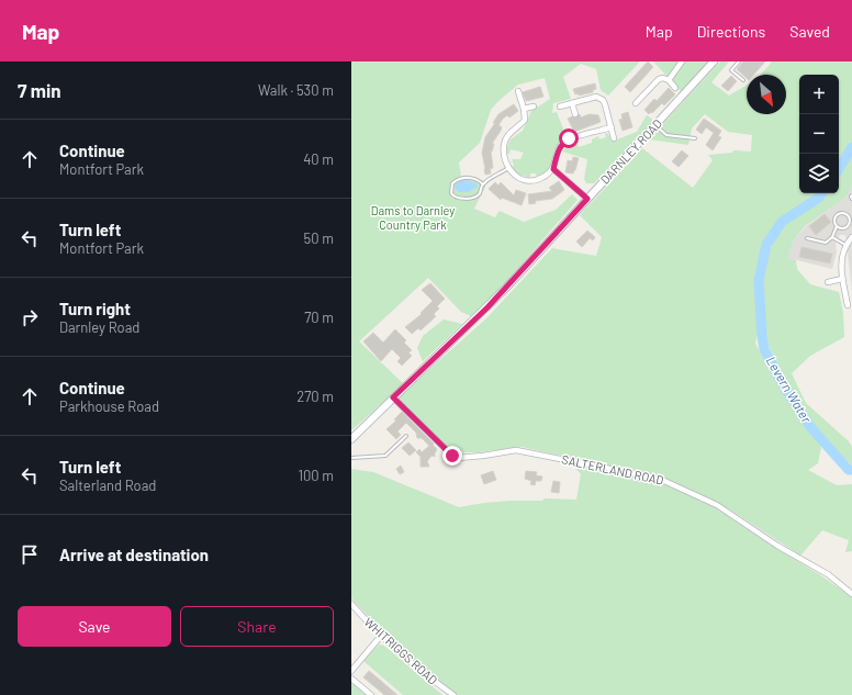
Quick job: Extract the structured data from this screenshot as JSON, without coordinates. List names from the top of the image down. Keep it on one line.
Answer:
{"streets":{"main road":["DARNLEY ROAD"],"street":["SALTERLAND ROAD","WHITRIGGS ROAD"]},"crossings":[["DARNLEY ROAD","SALTERLAND ROAD"]],"water":["Levern Water"],"parks":["Dams to Darnley Country Park"],"north":"bottom right","page":{"header":"Map","nav":["Map","Directions","Saved"],"heading":["7 min","Walk · 530 m"],"map_buttons":["+","−"],"list":[["Continue","Montfort Park","40 m"],["Turn left","Montfort Park","50 m"],["Turn right","Darnley Road","70 m"],["Continue","Parkhouse Road","270 m"],["Turn left","Salterland Road","100 m"],"Arrive at destination"],"buttons":["Save","Share"]}}
